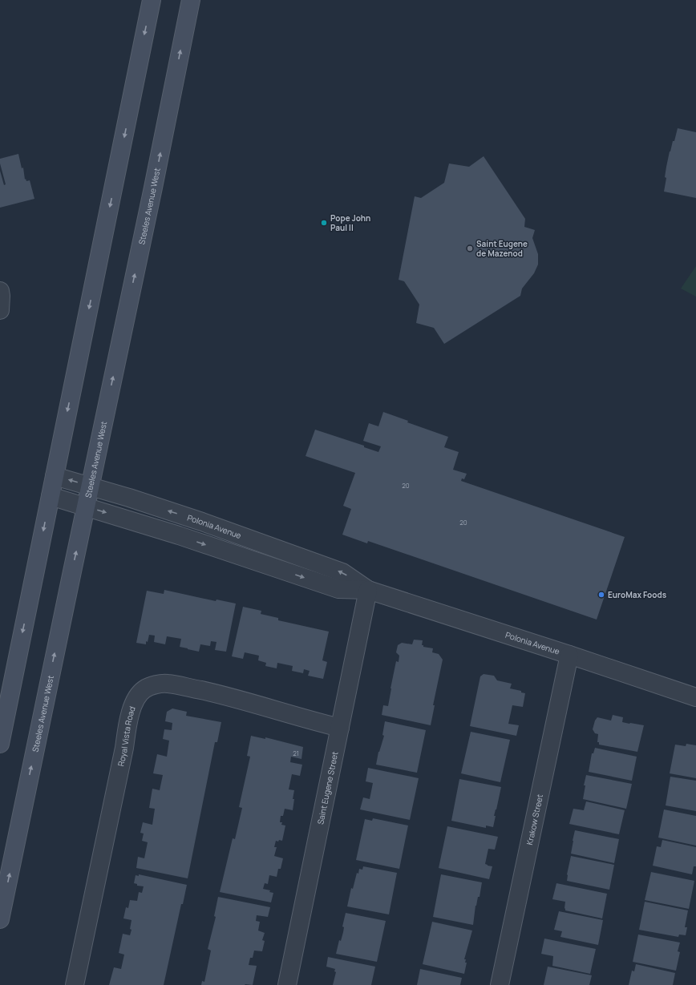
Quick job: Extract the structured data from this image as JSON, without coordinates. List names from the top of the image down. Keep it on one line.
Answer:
{"streets":{"main road":["Steeles Avenue West"],"street":["Polonia Avenue","Royal Vista Road","Saint Eugene Street","Krakow Street"]},"crossings":[["Steeles Avenue West","Polonia Avenue"],["Polonia Avenue","Saint Eugene Street"],["Polonia Avenue","Krakow Street"],["Royal Vista Road","Saint Eugene Street"]],"places":["Pope John Paul II","Saint Eugene de Mazenod","EuroMax Foods"],"house_numbers":["20","20","21"]}
